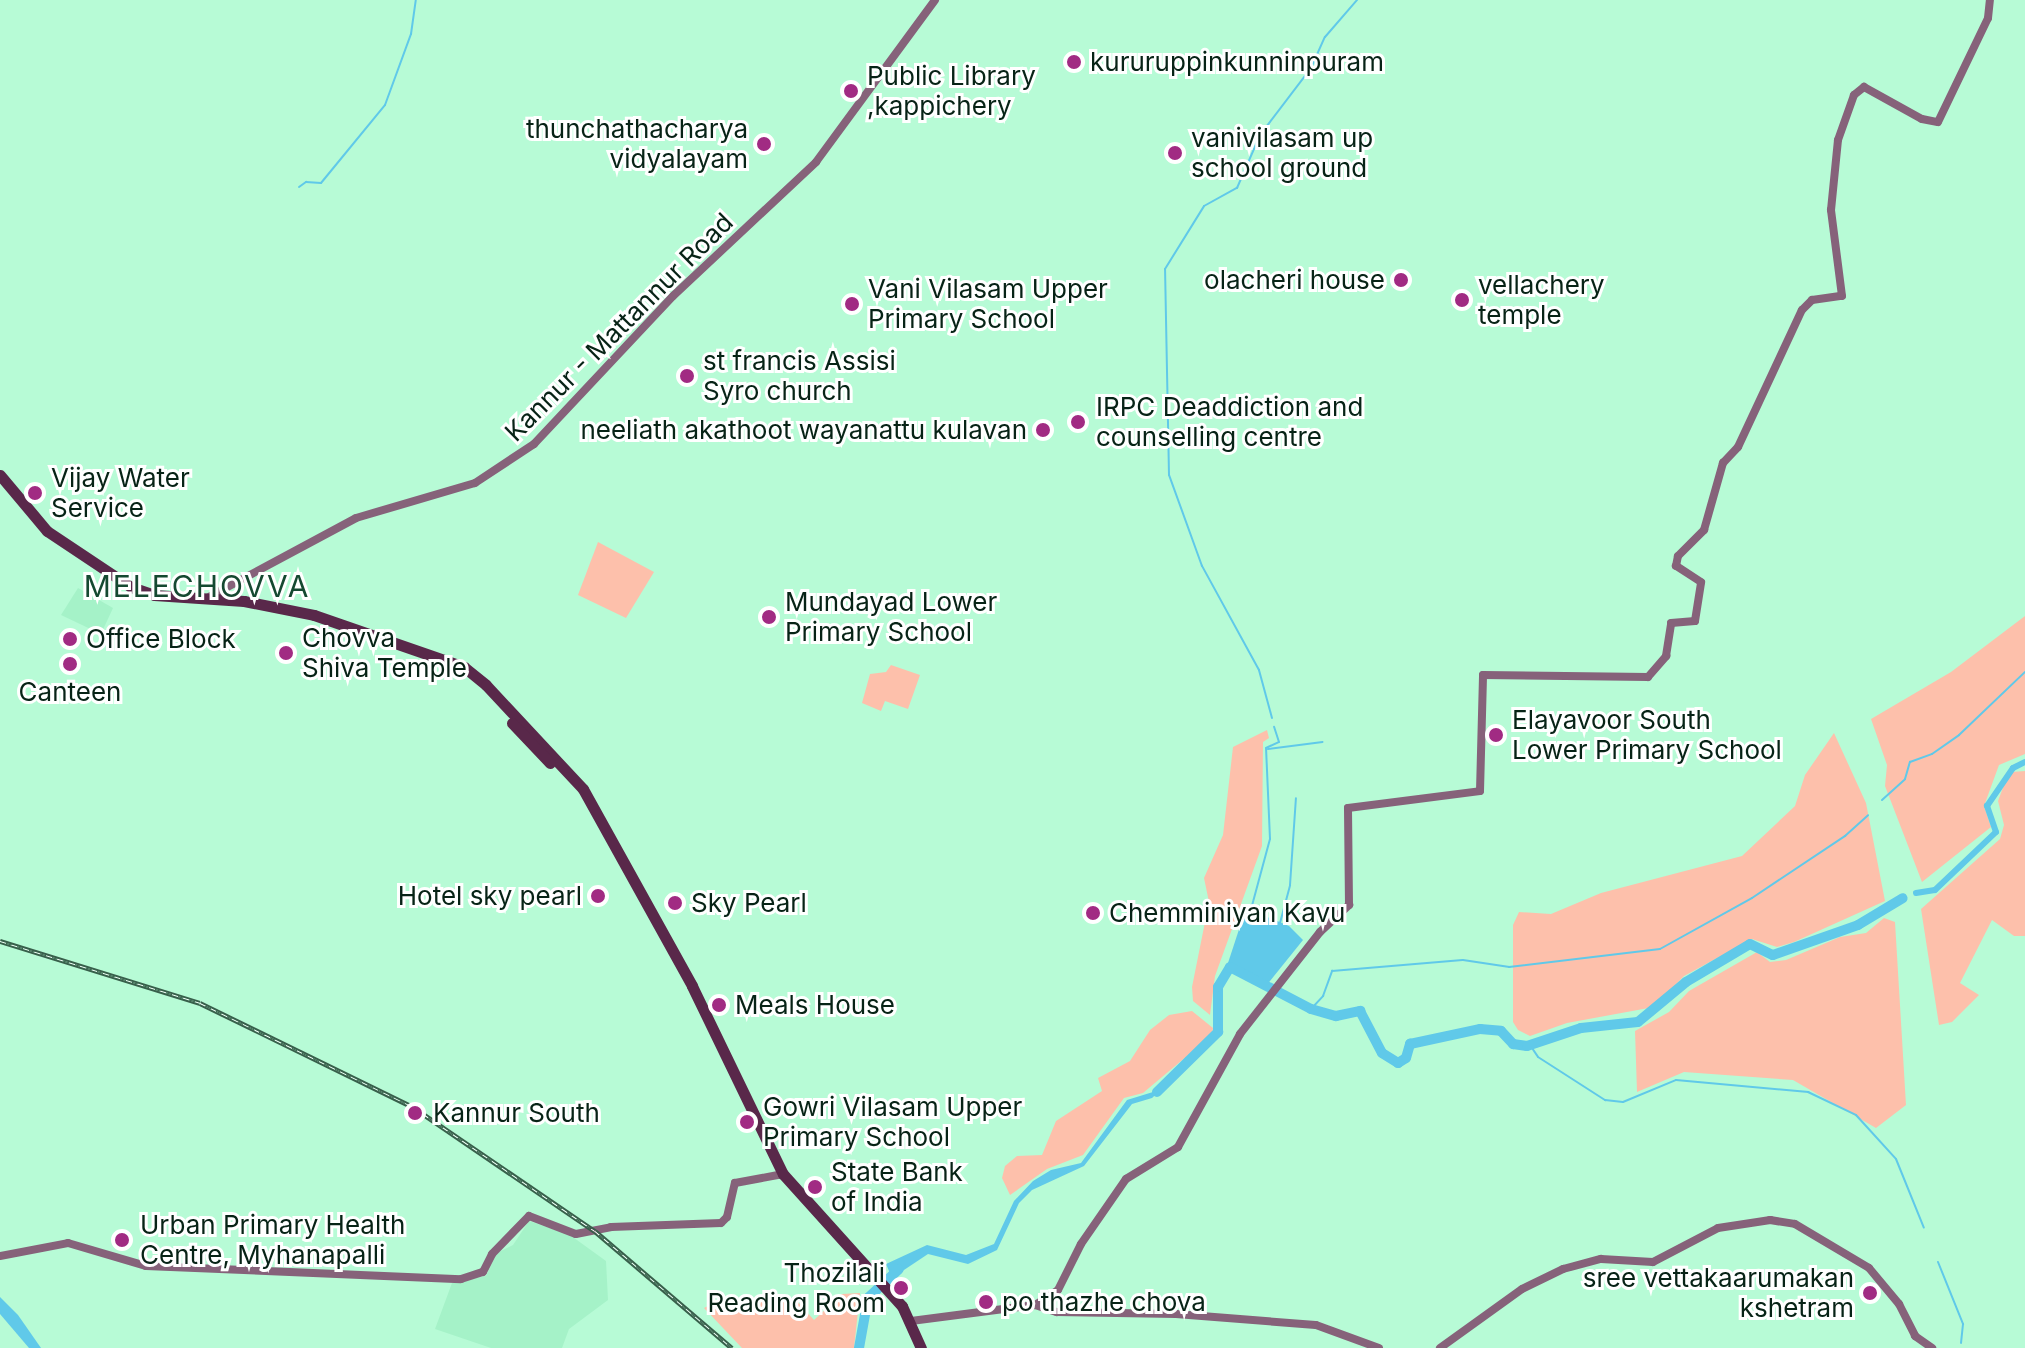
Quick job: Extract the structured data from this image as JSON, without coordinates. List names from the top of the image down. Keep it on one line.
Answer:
{"streets":{"main road":["Kannur - Mattannur Road"]},"districts":["MELECHOVVA"],"places":["kururuppinkunninpuram","Public Library ,kappichery","thunchathacharya vidyalayam","vanivilasam up school ground","olacheri house","vellachery temple","Vani Vilasam Upper Primary School","st francis Assisi Syro church","IRPC Deaddiction and counselling centre","neeliath akathoot wayanattu kulavan","Vijay Water Service","Mundayad Lower Primary School","Office Block","Chovva Shiva Temple","Canteen","Elayavoor South Lower Primary School","Hotel sky pearl","Sky Pearl","Chemminiyan Kavu","Meals House","Kannur South","Gowri Vilasam Upper Primary School","State Bank of India","Urban Primary Health Centre, Myhanapalli","Thozilali Reading Room","sree vettakaarumakan kshetram","po thazhe chova"]}
